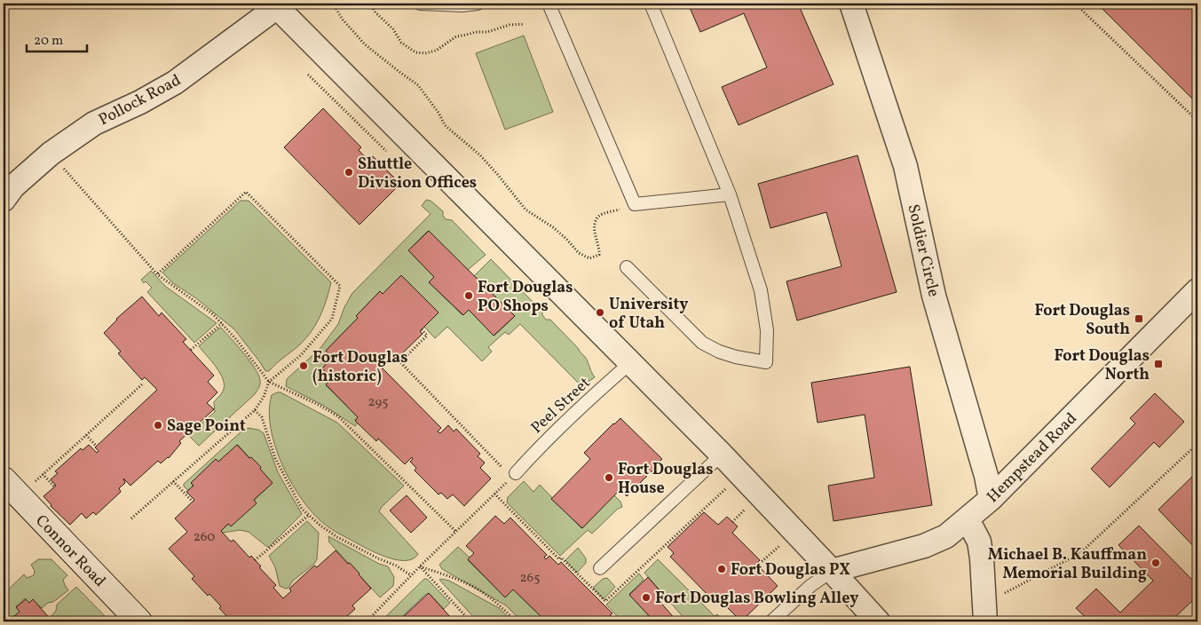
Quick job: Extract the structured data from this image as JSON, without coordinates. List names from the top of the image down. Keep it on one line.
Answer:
{"streets":{"street":["Pollock Road","Soldier Circle","Hempstead Road","Connor Road"],"lane":["Peel Street"]},"crossings":[["Soldier Circle","Hempstead Road"]],"places":{"other":["Shuttle Division Offices","Fort Douglas PO Shops","University of Utah","Fort Douglas (historic)","Sage Point","Fort Douglas House","Michael B. Kauffman Memorial Building","Fort Douglas PX","Fort Douglas Bowling Alley"],"transit":["Fort Douglas South","Fort Douglas North"]},"house_numbers":["295","260","265"],"scale_bar":"20 m"}
